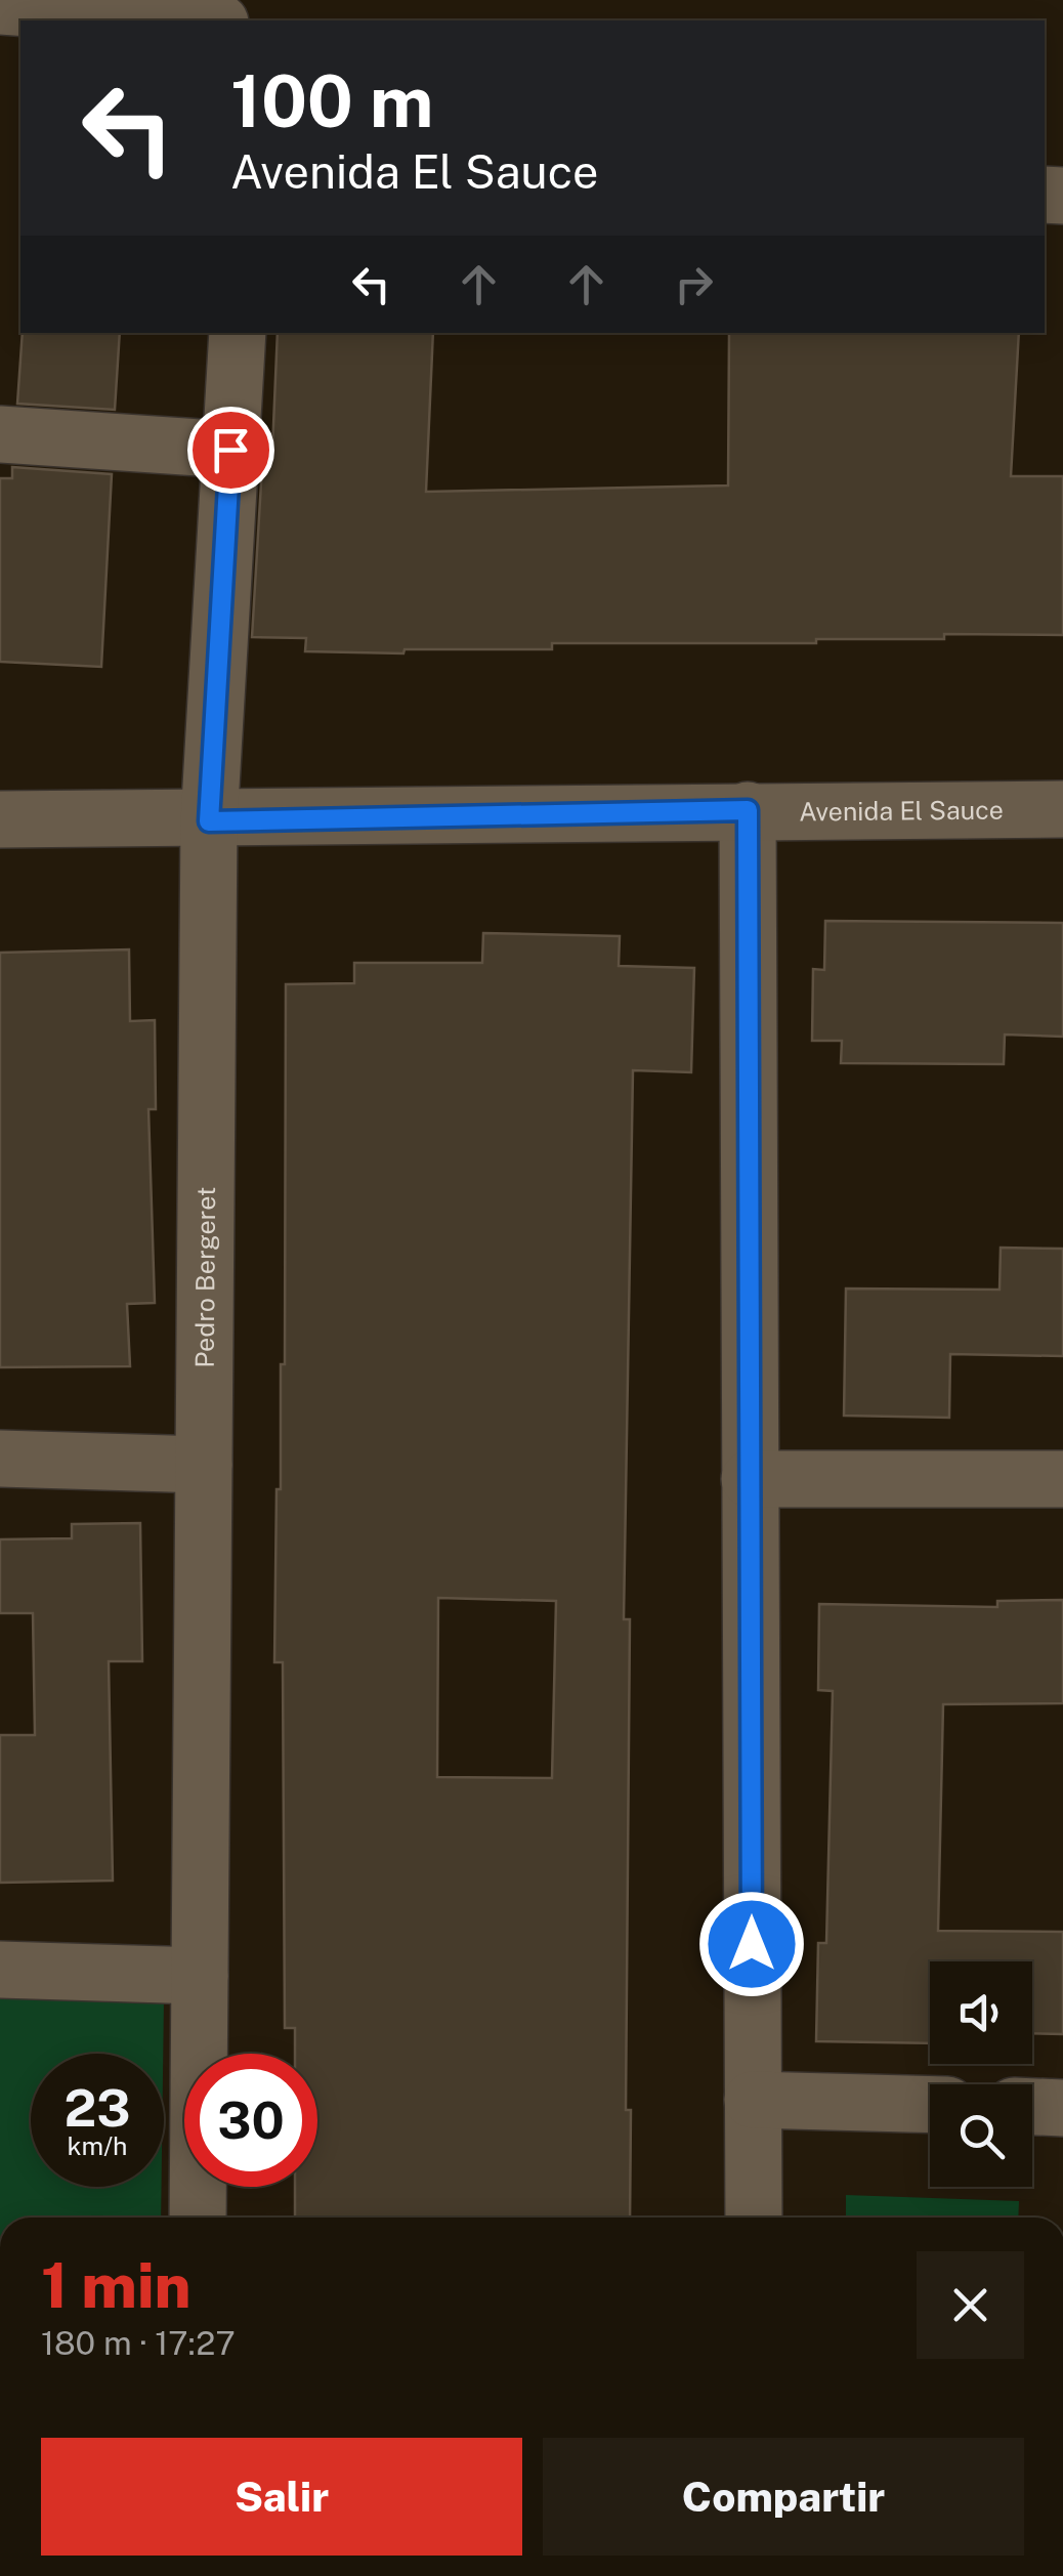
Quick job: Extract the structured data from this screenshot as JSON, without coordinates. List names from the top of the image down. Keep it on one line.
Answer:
{"streets":{"street":["Avenida El Sauce","Pedro Bergeret"]},"crossings":[["Avenida El Sauce","Pedro Bergeret"]],"page":{"turn":["100 m","Avenida El Sauce"],"speed":"23 km/h","limit":"30","heading":["1 min","180 m · 17:27"],"buttons":["Salir","Compartir"]}}
